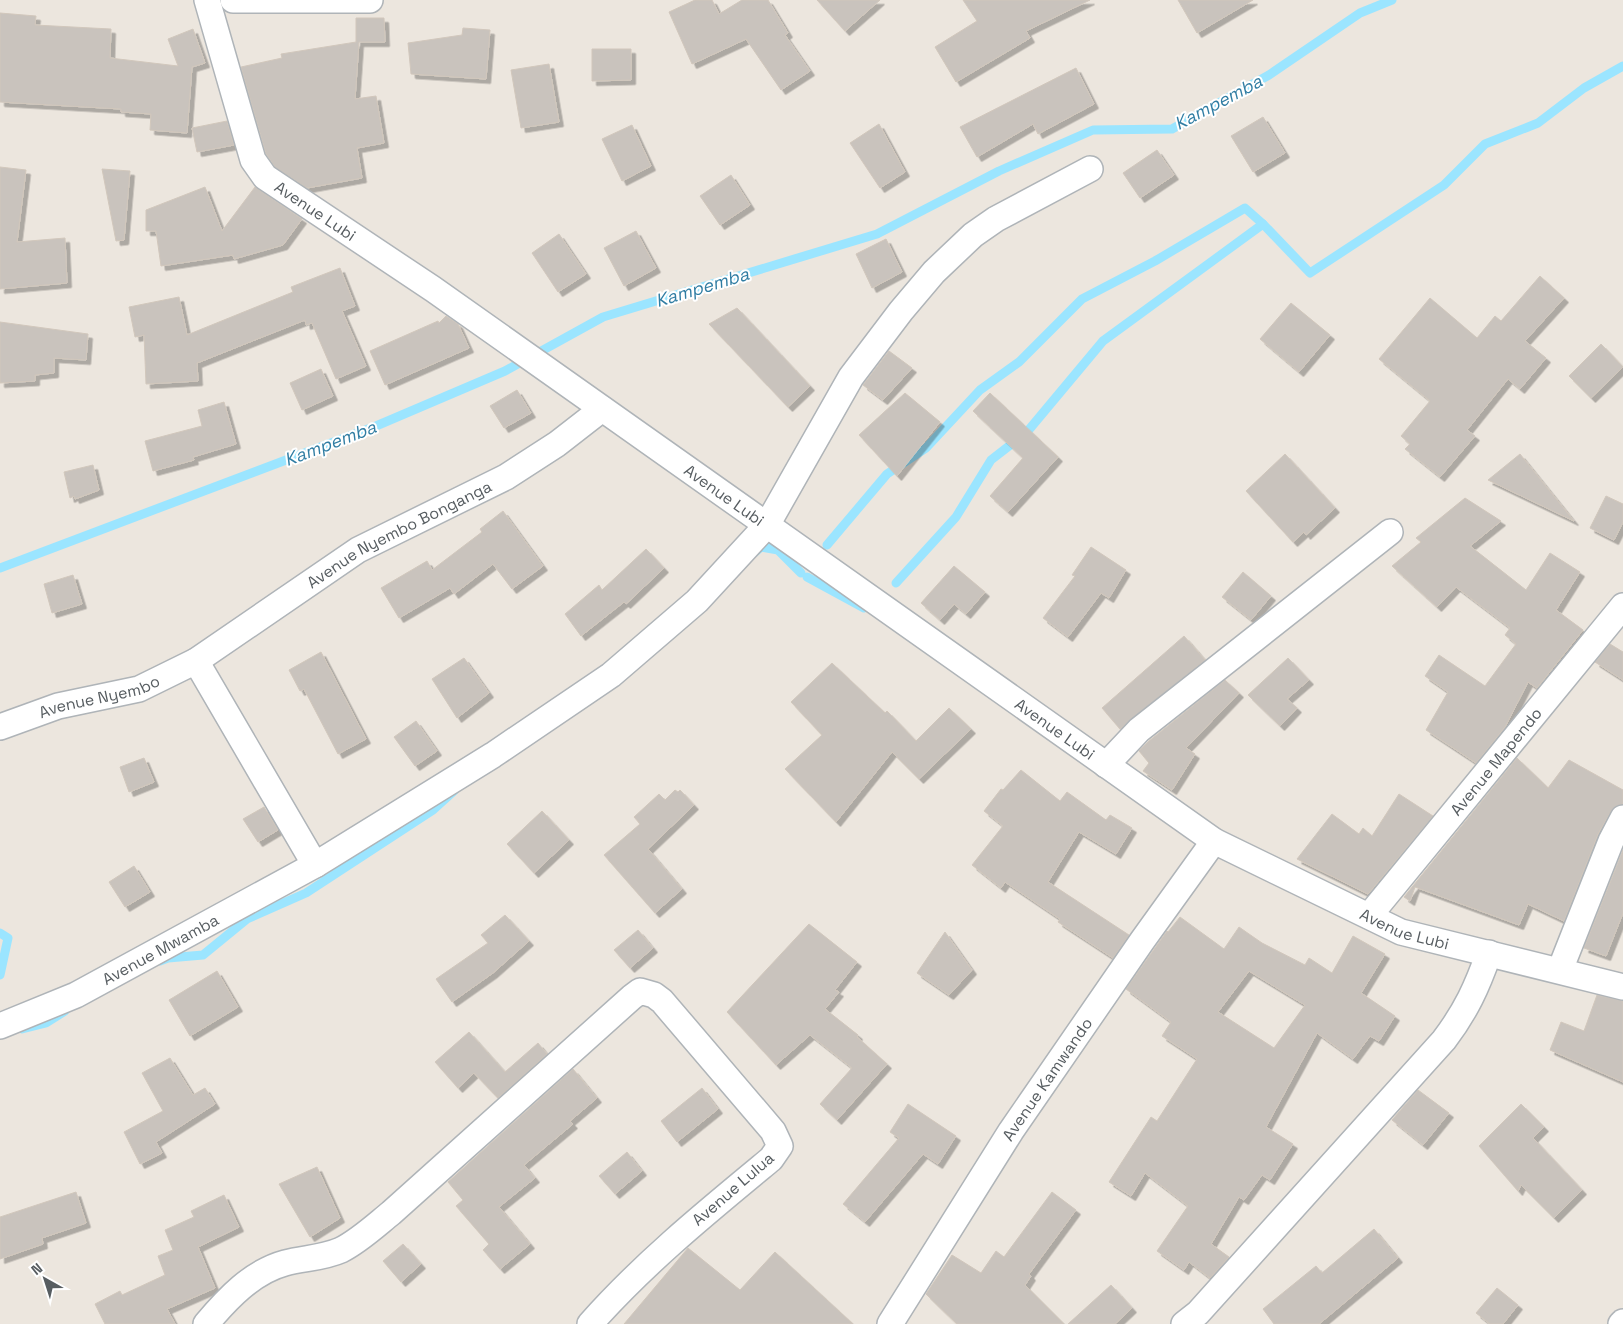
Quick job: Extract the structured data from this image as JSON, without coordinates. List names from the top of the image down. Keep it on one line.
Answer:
{"streets":{"street":["Avenue Lubi","Avenue Nyembo Bonganga","Avenue Nyembo","Avenue Mapendo","Avenue Mwamba","Avenue Kamwando","Avenue Lulua"]},"crossings":[["Avenue Lubi","Avenue Nyembo Bonganga"],["Avenue Lubi","Avenue Mapendo"],["Avenue Lubi","Avenue Mwamba"],["Avenue Lubi","Avenue Kamwando"],["Avenue Nyembo Bonganga","Avenue Nyembo"]],"water":["Kampemba"],"north":"top left"}
